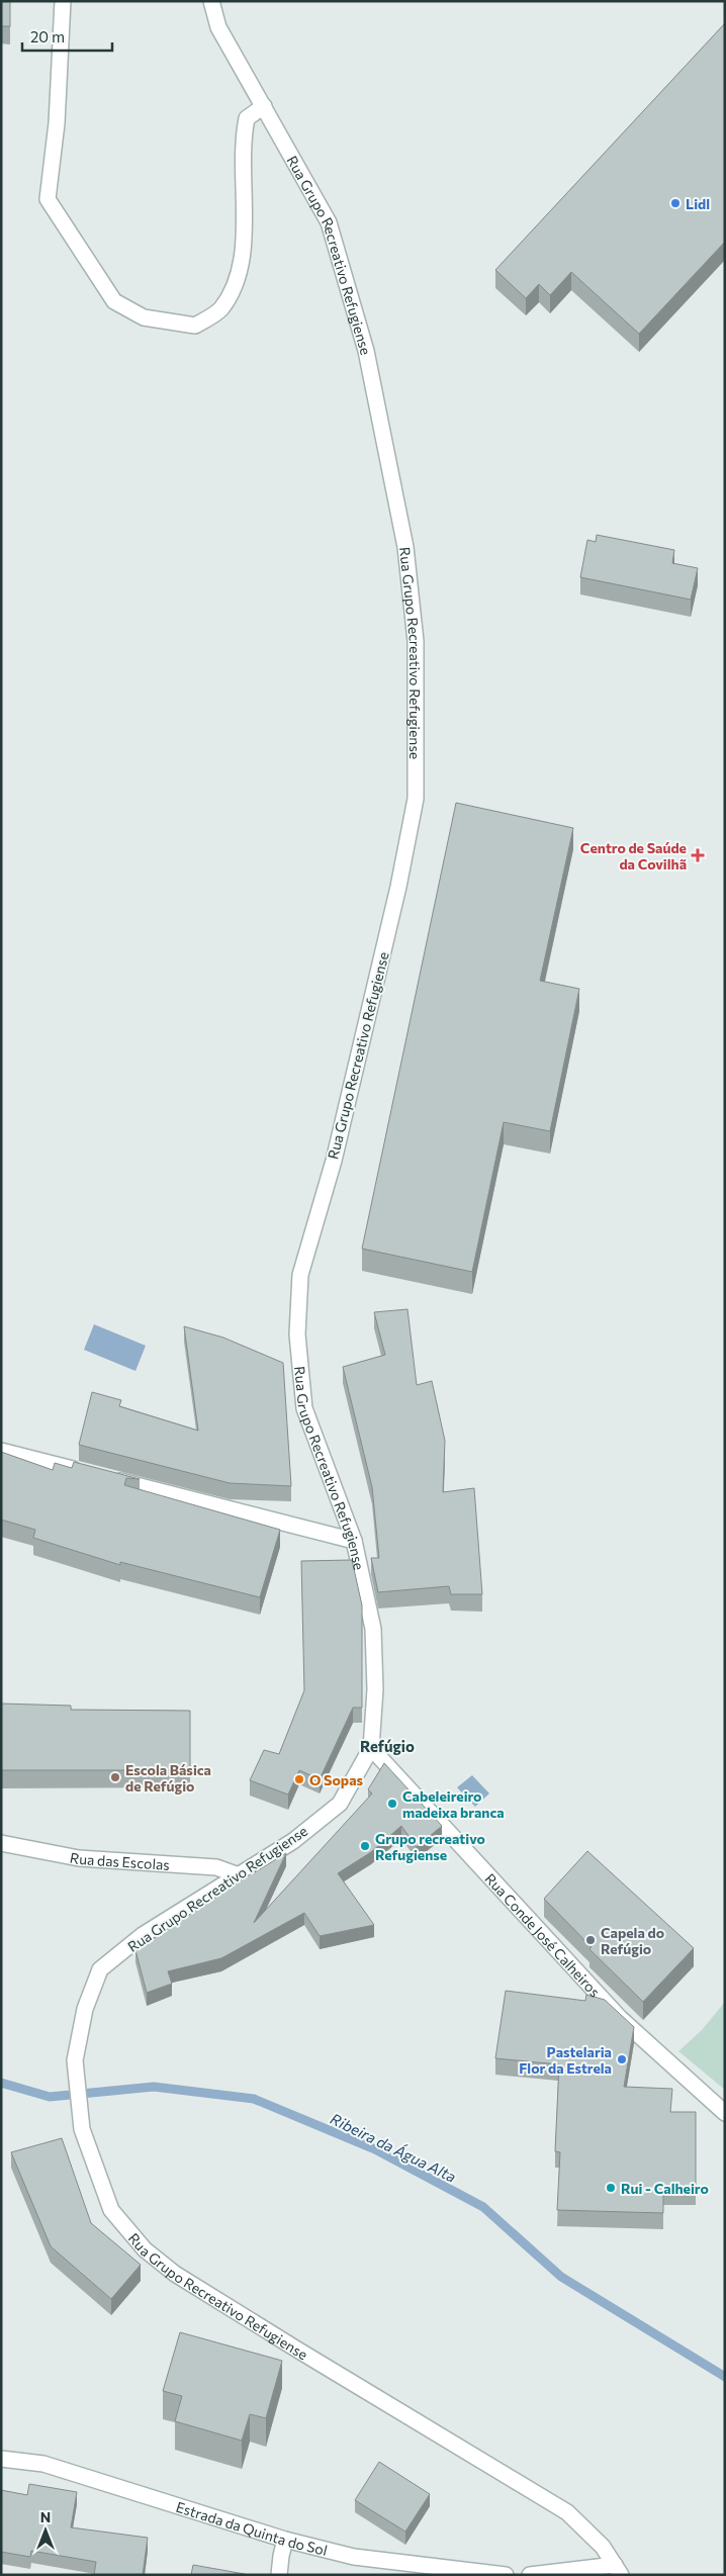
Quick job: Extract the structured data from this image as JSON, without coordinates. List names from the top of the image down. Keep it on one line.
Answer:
{"streets":{"street":["Rua Grupo Recreativo Refugiense","Rua das Escolas","Rua Conde José Calheiros","Estrada da Quinta do Sol"]},"crossings":[["Rua Grupo Recreativo Refugiense","Rua das Escolas"],["Rua Grupo Recreativo Refugiense","Rua Conde José Calheiros"]],"districts":["Refúgio"],"water":["Ribeira da Água Alta"],"places":{"other":["Lidl","Escola Básica de Refúgio","O Sopas","Cabeleireiro madeixa branca","Grupo recreativo Refugiense","Capela do Refúgio","Pastelaria Flor da Estrela","Rui - Calheiro"],"health":["Centro de Saúde da Covilhã"]},"scale_bar":"20 m","north":"top"}
